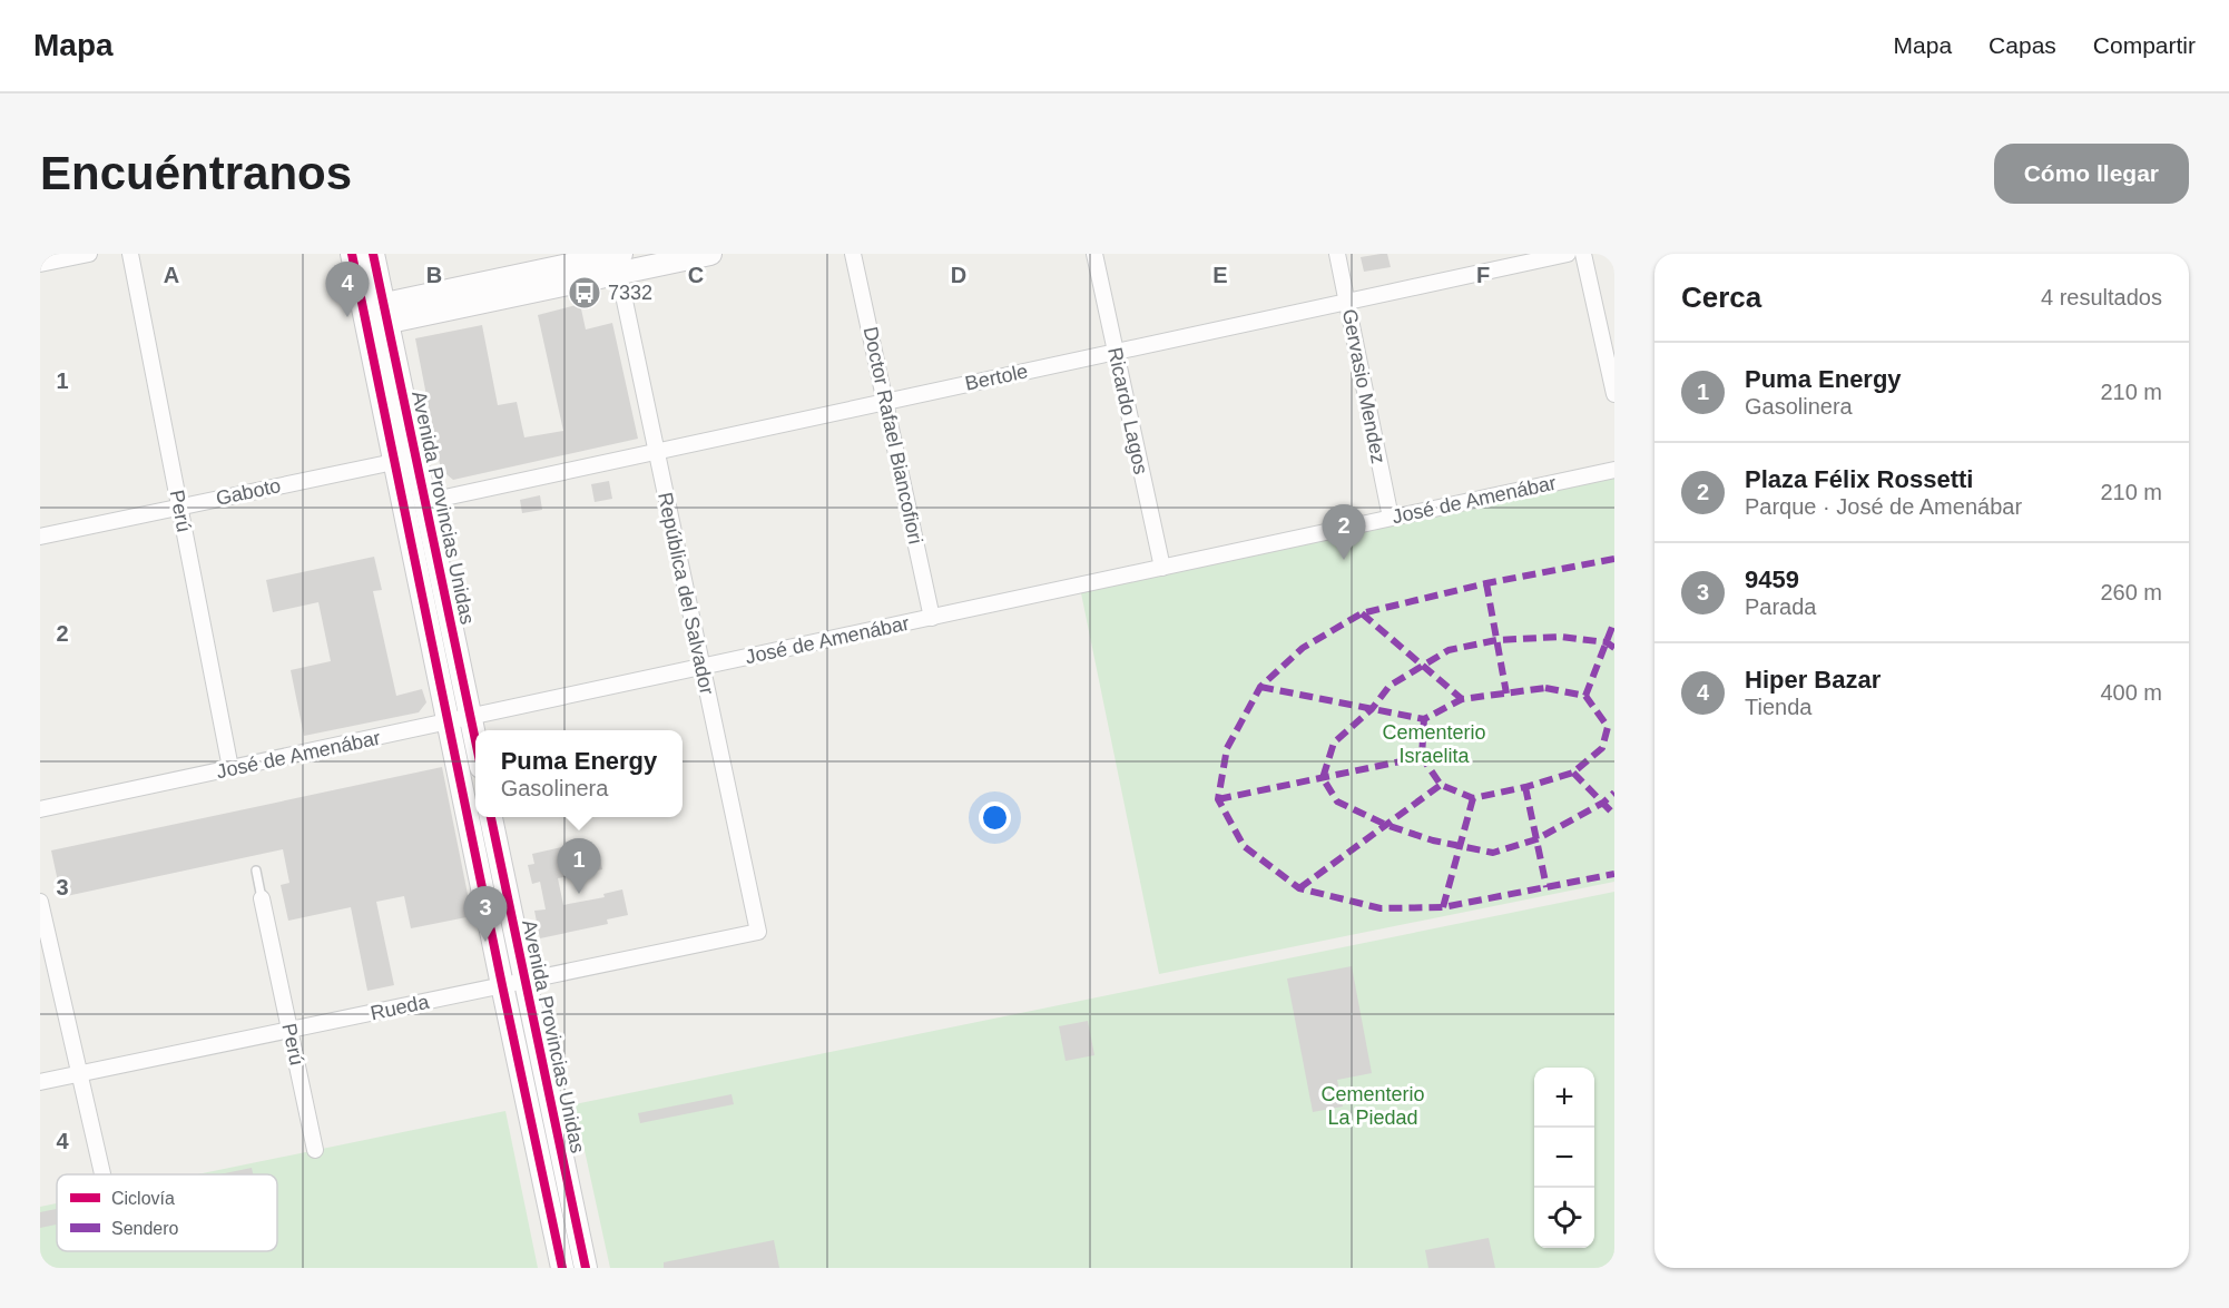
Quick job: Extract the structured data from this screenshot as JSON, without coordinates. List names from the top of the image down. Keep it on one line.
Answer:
{"streets":{"main road":["Avenida Provincias Unidas"],"street":["Bertole","Gervasio Mendez","Ricardo Lagos","Doctor Rafael Biancofiori","Gaboto","José de Amenábar","Perú","República del Salvador","Rueda"]},"crossings":[["Bertole","Gervasio Mendez"],["Bertole","Ricardo Lagos"],["Bertole","Doctor Rafael Biancofiori"],["Bertole","Avenida Provincias Unidas"],["Bertole","República del Salvador"],["Gervasio Mendez","José de Amenábar"],["Ricardo Lagos","José de Amenábar"],["Doctor Rafael Biancofiori","José de Amenábar"],["Gaboto","Avenida Provincias Unidas"],["Gaboto","Perú"],["José de Amenábar","Avenida Provincias Unidas"],["José de Amenábar","Perú"],["José de Amenábar","República del Salvador"],["Avenida Provincias Unidas","Rueda"],["Perú","Rueda"],["República del Salvador","Rueda"]],"parks":["Cementerio Israelita","Cementerio La Piedad"],"places":{"bus stop":["7332"]},"legend":["Ciclovía","Sendero"],"page":{"header":"Mapa","nav":["Mapa","Capas","Compartir"],"buttons":"Cómo llegar","title":"Encuéntranos","heading":["Cerca","4 resultados"],"pins":["4","2","1","3"],"list":[{"mark":"1","name":"Puma Energy","note":"Gasolinera","value":"210 m"},{"mark":"2","name":"Plaza Félix Rossetti","note":"Parque · José de Amenábar","value":"210 m"},{"mark":"3","name":"9459","note":"Parada","value":"260 m"},{"mark":"4","name":"Hiper Bazar","note":"Tienda","value":"400 m"}],"popup":["Puma Energy","Gasolinera"],"map_buttons":["+","−"]},"grid":{"columns":["A","B","C","D","E","F"],"rows":["1","2","3","4"]}}
